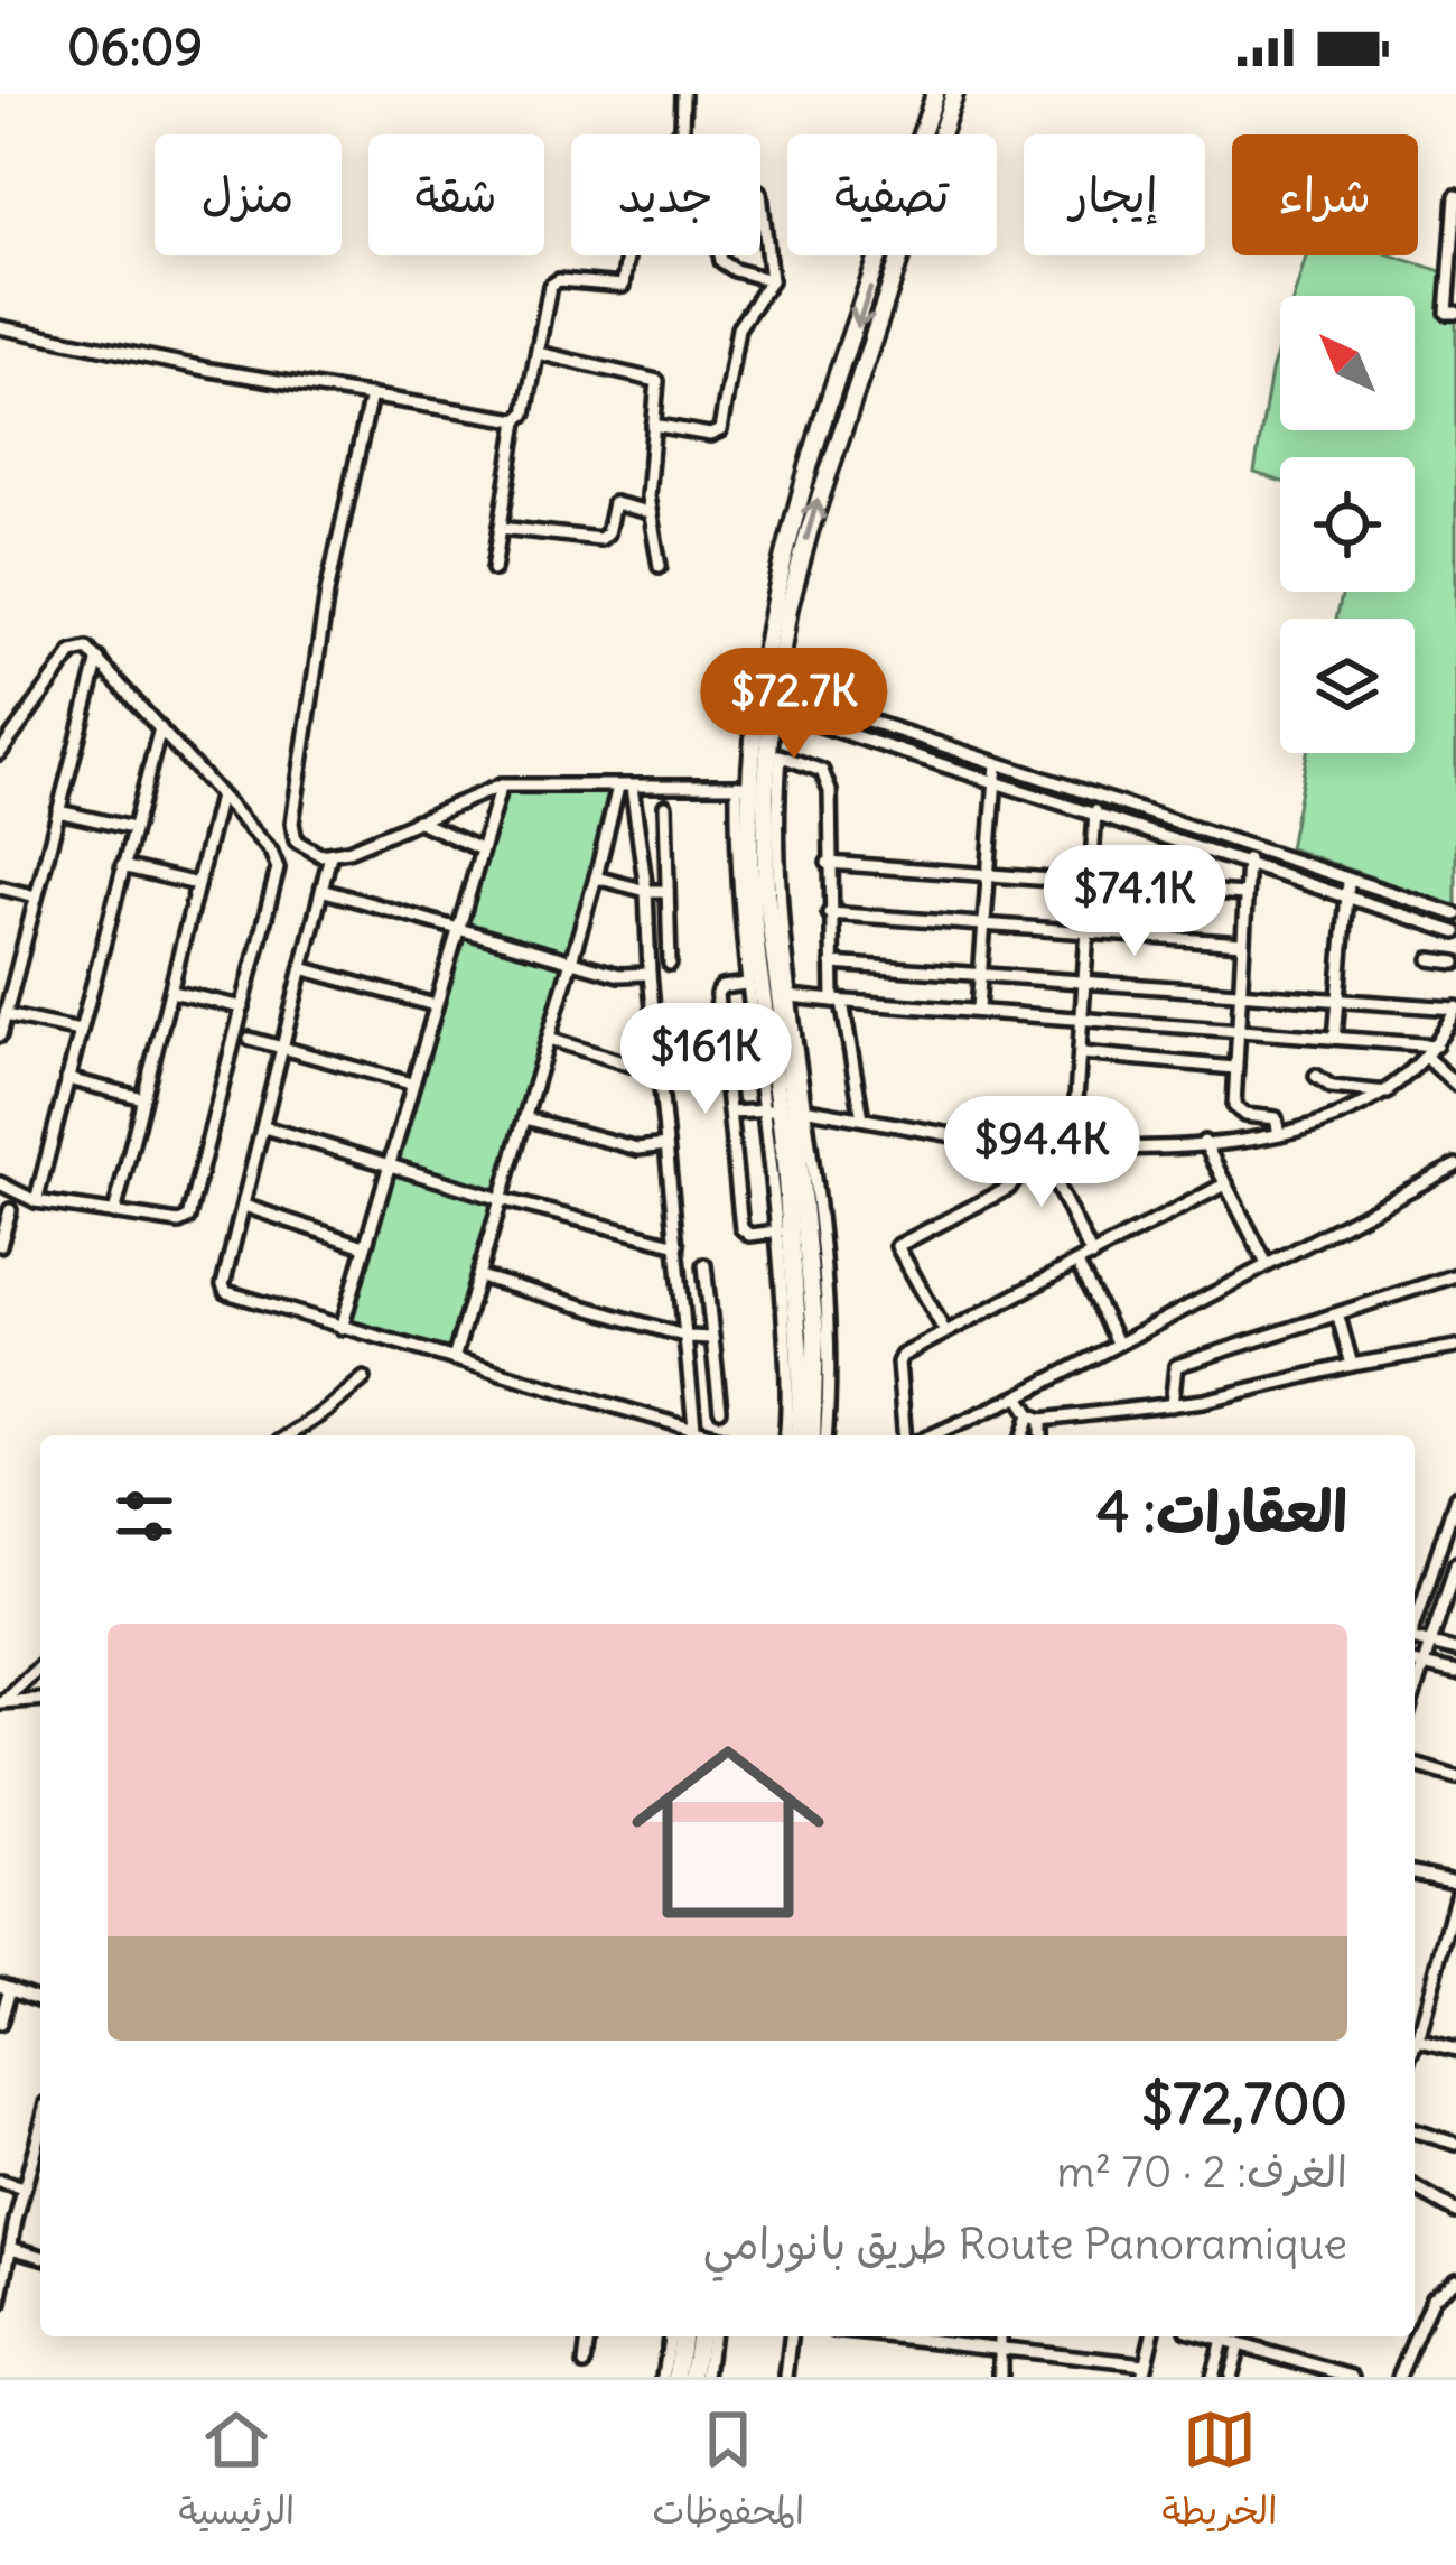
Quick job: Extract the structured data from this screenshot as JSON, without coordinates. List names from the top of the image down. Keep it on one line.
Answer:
{"north":"top left","page":{"status":"06:09","chip":["شراء","إيجار","تصفية","جديد","شقة","منزل"],"price":["$72.7K","$74.1K","$161K","$94.4K"],"heading":"العقارات: 4","list":[{"name":"$72,700","note":"الغرف: 2 · 70 m² · Route Panoramique طريق بانورامي"}],"tabs":["الخريطة","المحفوظات","الرئيسية"]}}
